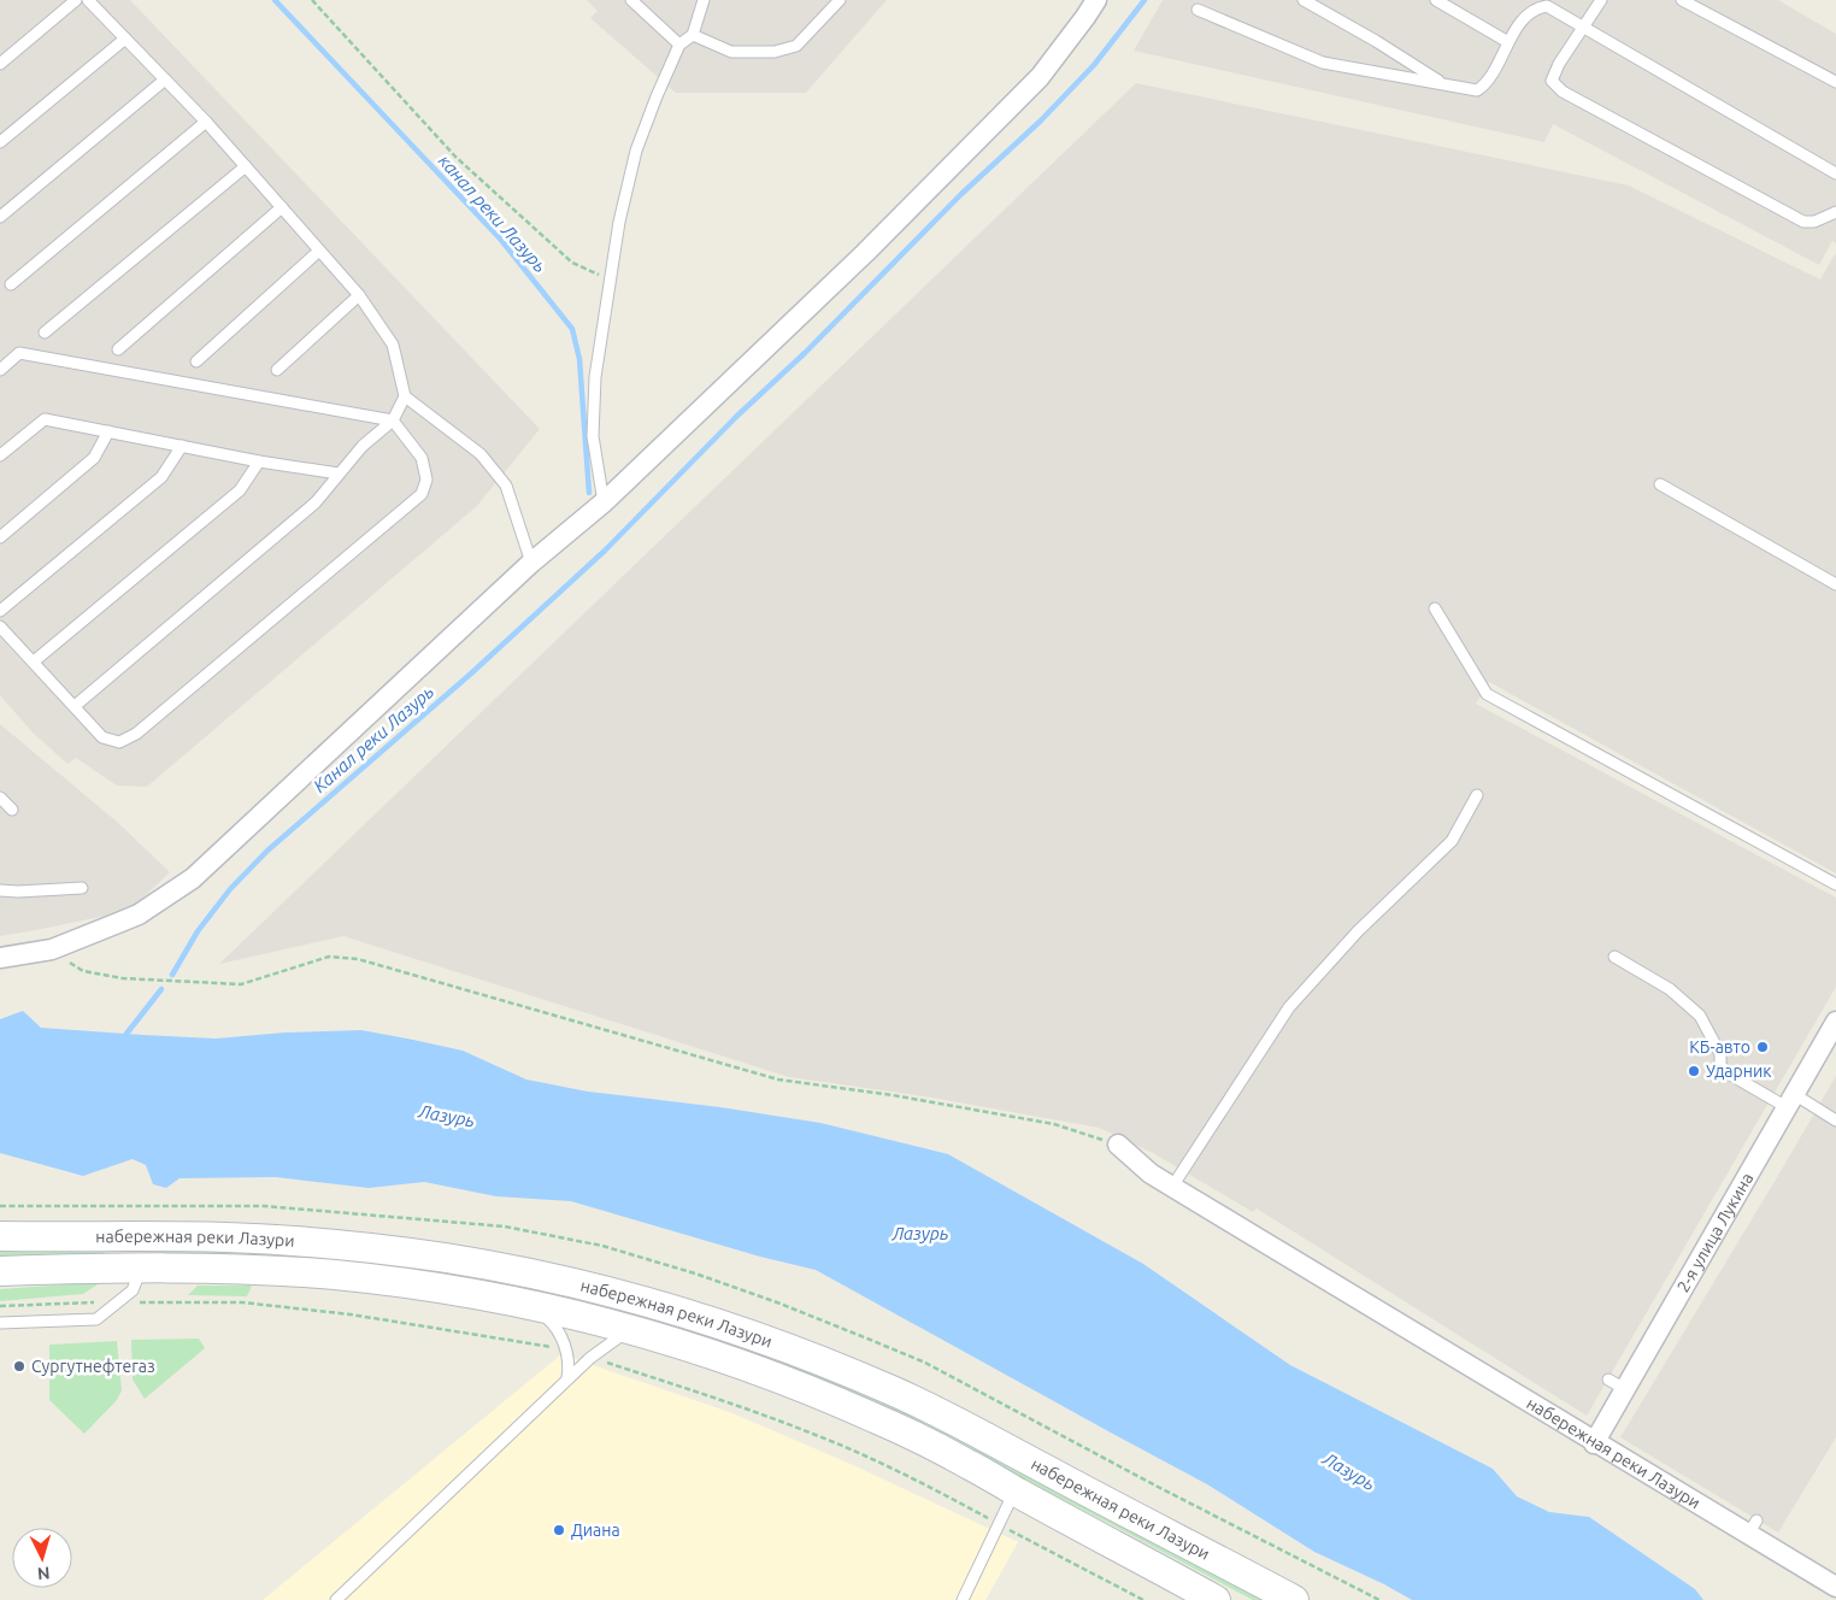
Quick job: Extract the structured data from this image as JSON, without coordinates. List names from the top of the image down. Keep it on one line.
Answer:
{"streets":{"main road":["набережная реки Лазури"],"street":["2-я улица Лукина"]},"crossings":[["2-я улица Лукина","набережная реки Лазури"]],"water":["канал реки Лазурь","Канал реки Лазурь","Лазурь"],"places":["КБ-авто","Ударник","Сургутнефтегаз","Диана"],"north":"bottom"}
